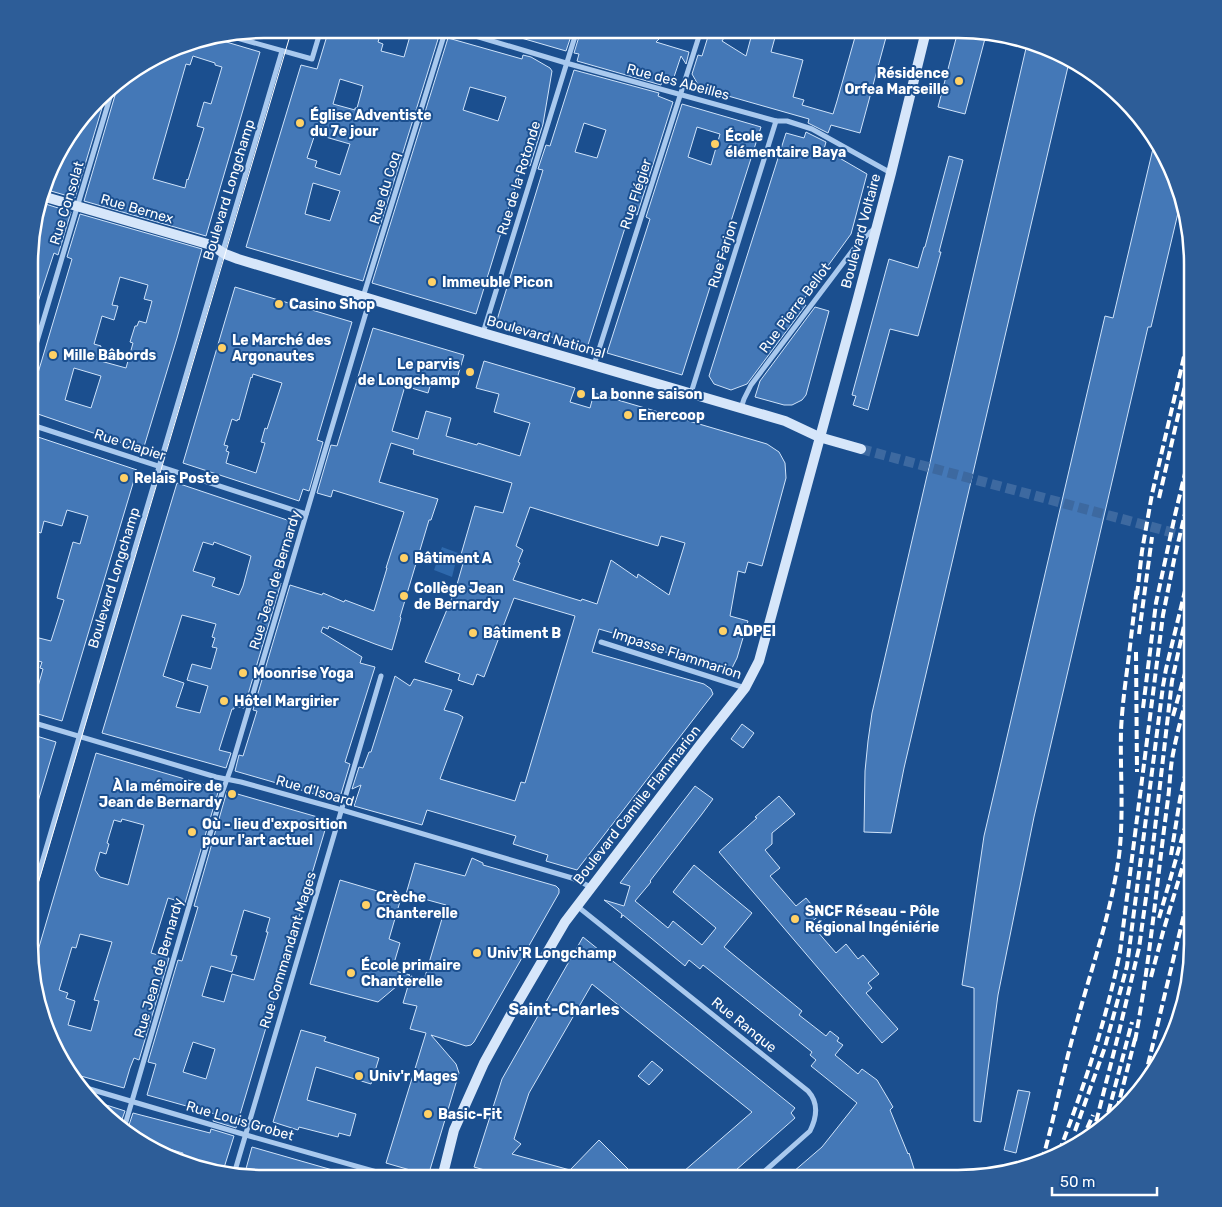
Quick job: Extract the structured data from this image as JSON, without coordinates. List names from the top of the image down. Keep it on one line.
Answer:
{"streets":{"main road":["Rue Bernex","Boulevard Voltaire","Boulevard National","Boulevard Camille Flammarion"],"street":["Rue des Abeilles","Rue de la Rotonde","Rue du Coq","Boulevard Longchamp","Rue Flégier","Rue Consolat","Rue Farjon","Rue Pierre Bellot","Rue Clapier","Rue Jean de Bernardy","Impasse Flammarion","Rue d'Isoard","Rue Commandant Mages","Rue Ranque","Rue Louis Grobet"]},"crossings":[["Rue des Abeilles","Rue de la Rotonde"],["Rue des Abeilles","Rue Flégier"],["Rue des Abeilles","Boulevard Voltaire"],["Rue des Abeilles","Rue Farjon"],["Rue de la Rotonde","Boulevard National"],["Rue du Coq","Boulevard National"],["Rue du Coq","Rue Jean de Bernardy"],["Boulevard Longchamp","Rue Bernex"],["Boulevard Longchamp","Boulevard National"],["Boulevard Longchamp","Rue Clapier"],["Boulevard Longchamp","Rue d'Isoard"],["Rue Flégier","Boulevard National"],["Rue Consolat","Rue Bernex"],["Rue Bernex","Boulevard National"],["Boulevard Voltaire","Rue Pierre Bellot"],["Boulevard Voltaire","Boulevard National"],["Boulevard Voltaire","Boulevard Camille Flammarion"],["Rue Farjon","Boulevard National"],["Rue Pierre Bellot","Boulevard National"],["Boulevard National","Rue Jean de Bernardy"],["Boulevard National","Boulevard Camille Flammarion"],["Rue Clapier","Rue Jean de Bernardy"],["Rue Jean de Bernardy","Rue d'Isoard"],["Rue Jean de Bernardy","Rue Louis Grobet"],["Impasse Flammarion","Boulevard Camille Flammarion"],["Rue d'Isoard","Boulevard Camille Flammarion"],["Rue d'Isoard","Rue Commandant Mages"],["Boulevard Camille Flammarion","Rue Ranque"],["Rue Commandant Mages","Rue Louis Grobet"]],"districts":["Saint-Charles"],"places":["Résidence Orfea Marseille","Église Adventiste du 7e jour","École élémentaire Baya","Immeuble Picon","Casino Shop","Le Marché des Argonautes","Mille Bâbords","Le parvis de Longchamp","La bonne saison","Enercoop","Relais Poste","Bâtiment A","Collège Jean de Bernardy","ADPEI","Bâtiment B","Moonrise Yoga","Hôtel Margirier","À la mémoire de Jean de Bernardy","Où - lieu d'exposition pour l'art actuel","Crèche Chanterelle","SNCF Réseau - Pôle Régional Ingéniérie","Univ'R Longchamp","École primaire Chanterelle","Univ'r Mages","Basic-Fit"],"scale_bar":"50 m"}
